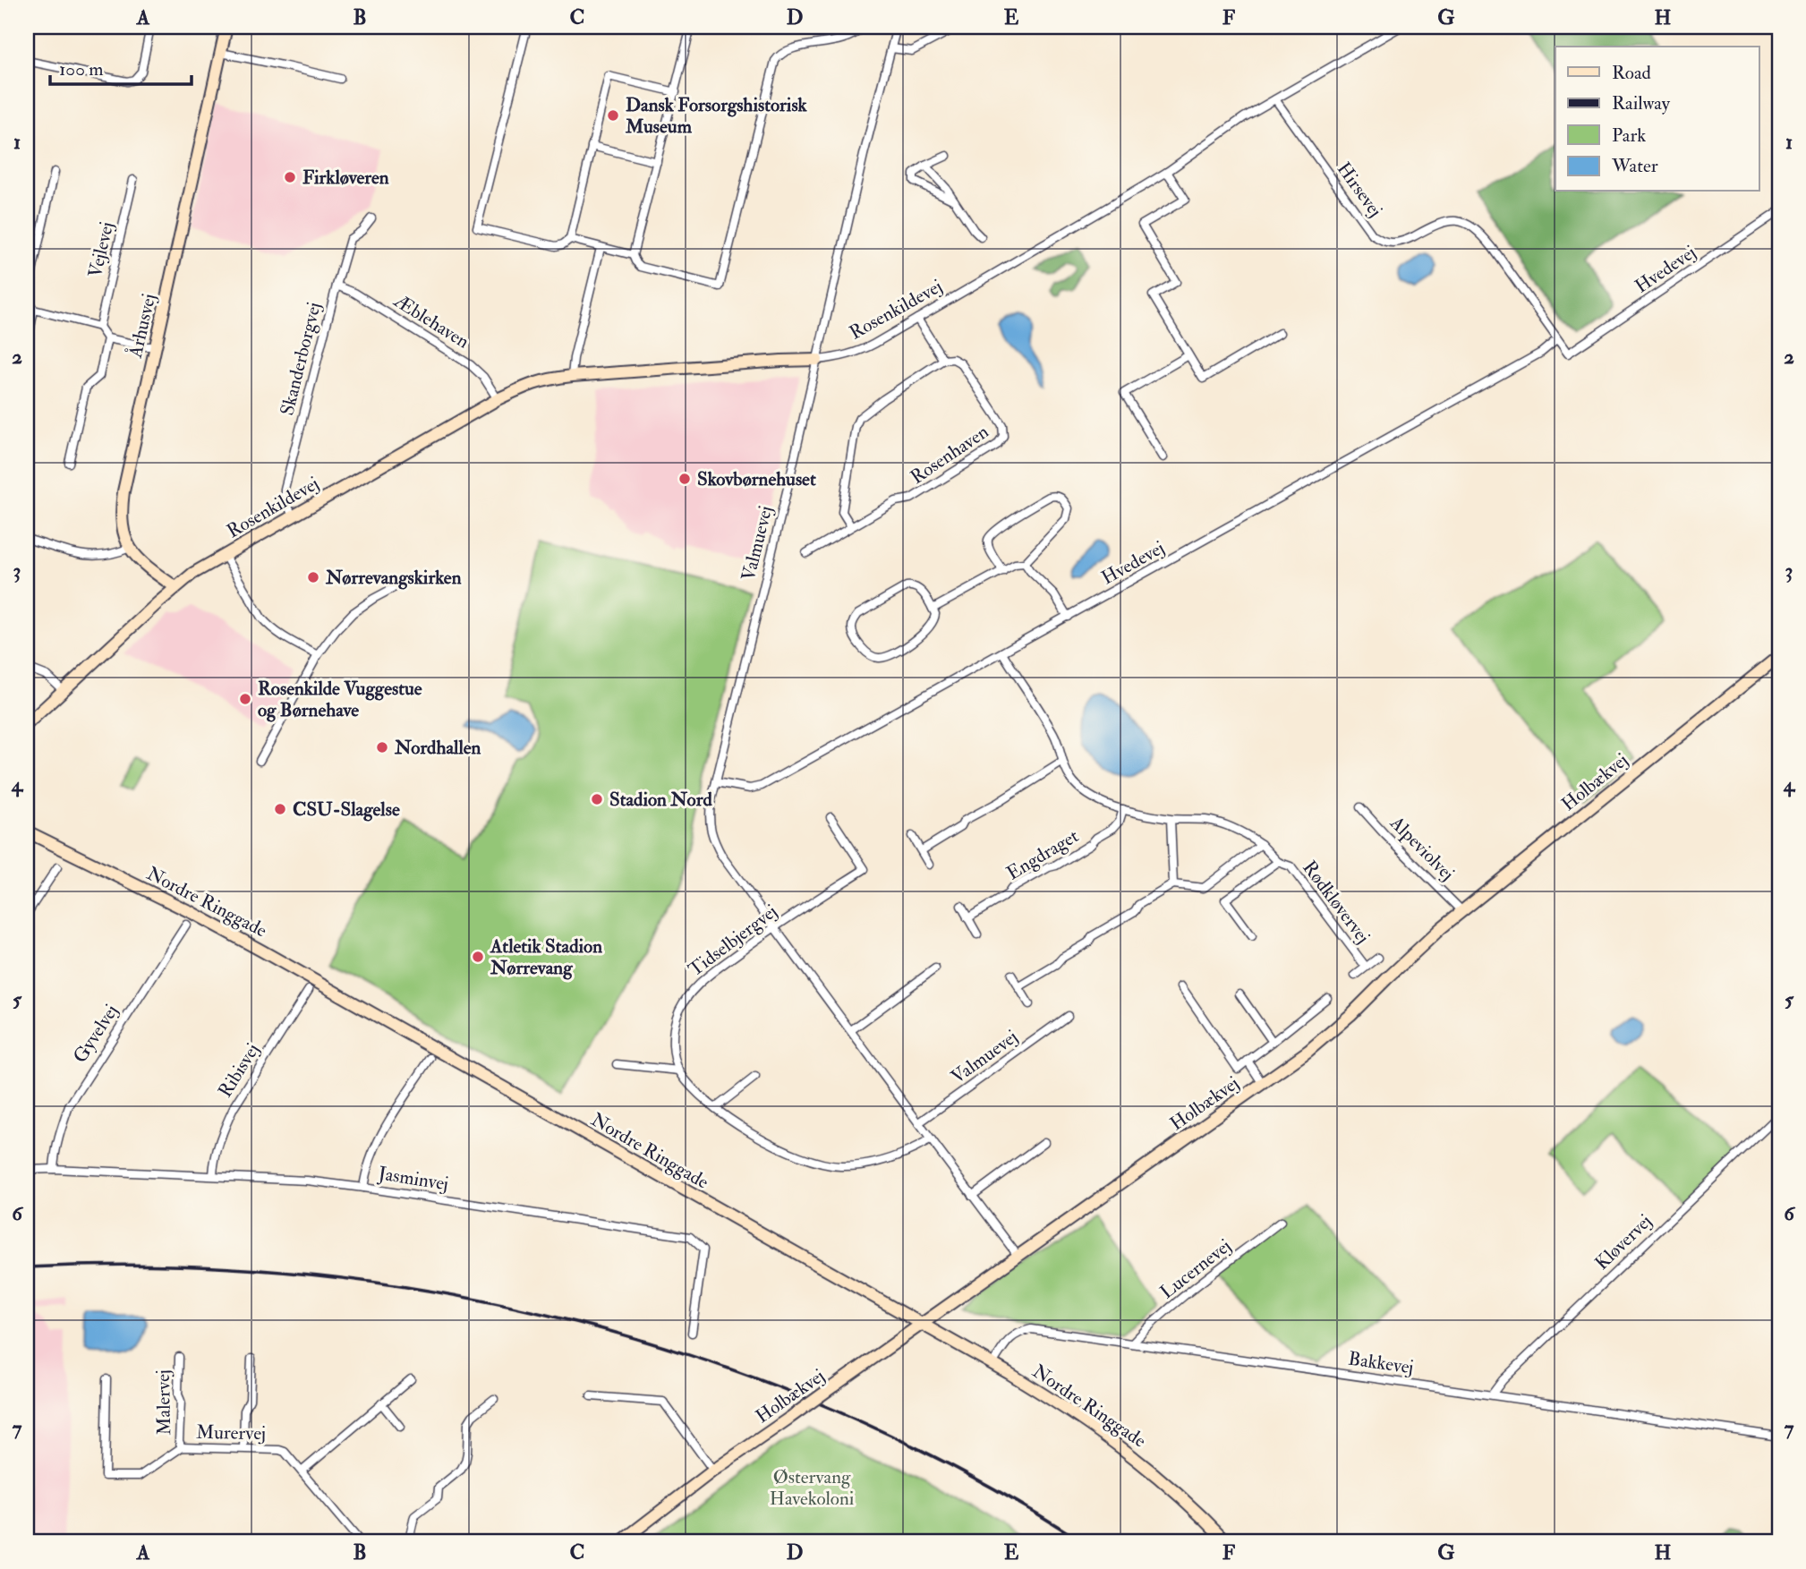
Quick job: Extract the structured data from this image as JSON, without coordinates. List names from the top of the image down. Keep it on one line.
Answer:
{"streets":{"street":["Hirsevej","Vejlevej","Hvedevej","Rosenkildevej","Æblehaven","Århusvej","Skanderborgvej","Rosenhaven","Valmuevej","Holbækvej","Alpeviolvej","Engdraget","Nordre Ringgade","Rødkløvervej","Tidselbjergvej","Gyvelvej","Ribisvej","Jasminvej","Kløvervej","Lucernevej","Bakkevej","Malervej","Murervej"]},"crossings":[["Hirsevej","Hvedevej"],["Hirsevej","Rosenkildevej"],["Hvedevej","Valmuevej"],["Rosenkildevej","Æblehaven"],["Rosenkildevej","Århusvej"],["Rosenkildevej","Skanderborgvej"],["Rosenkildevej","Rosenhaven"],["Rosenkildevej","Valmuevej"],["Æblehaven","Skanderborgvej"],["Valmuevej","Holbækvej"],["Valmuevej","Tidselbjergvej"],["Holbækvej","Alpeviolvej"],["Holbækvej","Nordre Ringgade"],["Nordre Ringgade","Bakkevej"],["Gyvelvej","Jasminvej"],["Ribisvej","Jasminvej"],["Kløvervej","Bakkevej"],["Lucernevej","Bakkevej"],["Malervej","Murervej"]],"parks":["Østervang Havekoloni"],"places":["Dansk Forsorgshistorisk Museum","Firkløveren","Skovbørnehuset","Nørrevangskirken","Rosenkilde Vuggestue og Børnehave","Nordhallen","Stadion Nord","CSU-Slagelse","Atletik Stadion Nørrevang"],"legend":["Road","Railway","Park","Water"],"scale_bar":"100 m","grid":{"columns":["A","B","C","D","E","F","G","H"],"rows":["1","2","3","4","5","6","7"]}}
